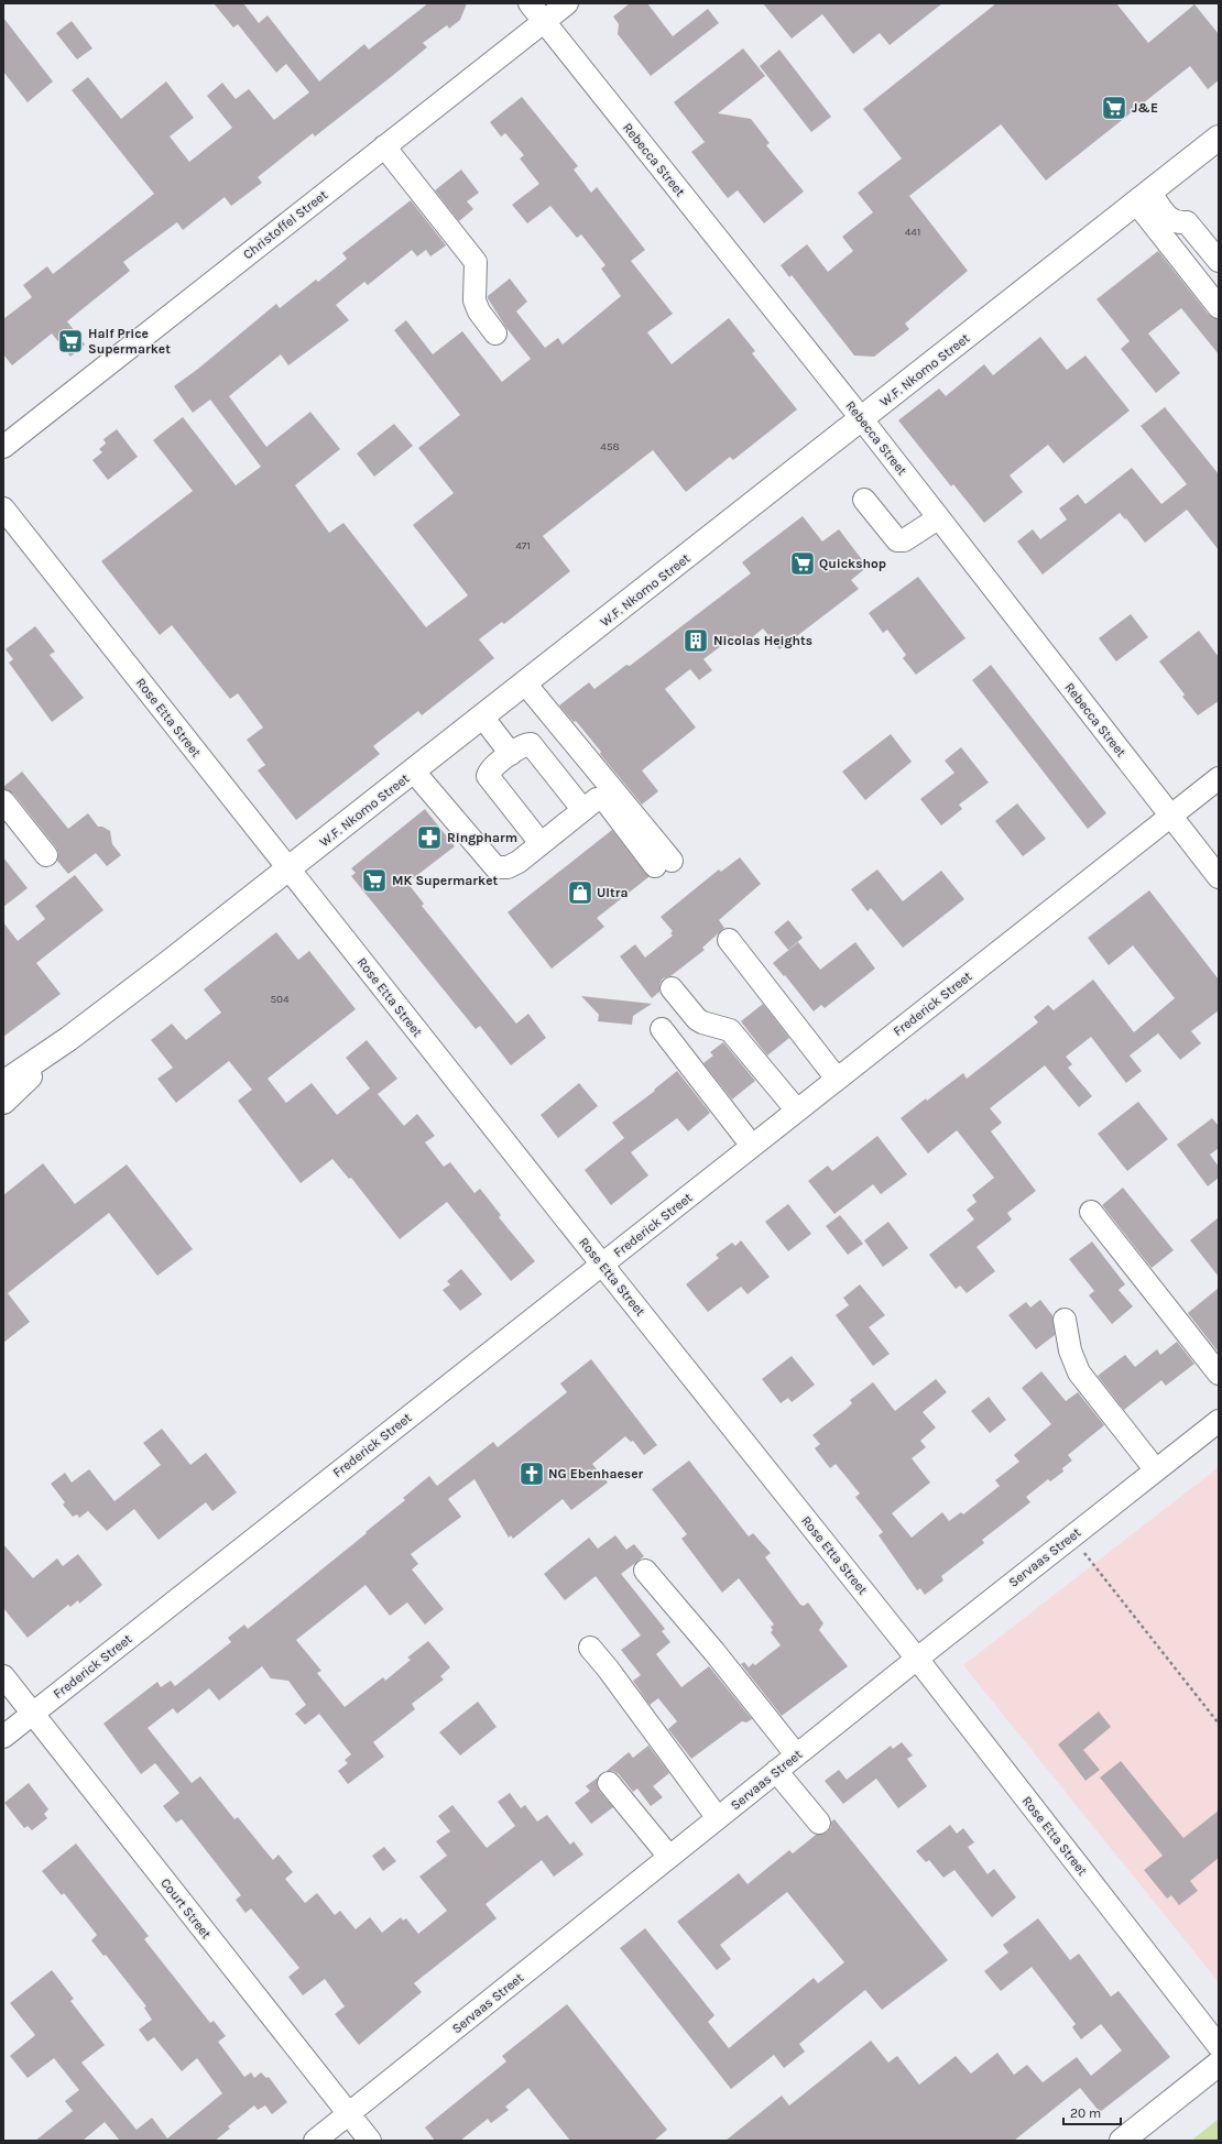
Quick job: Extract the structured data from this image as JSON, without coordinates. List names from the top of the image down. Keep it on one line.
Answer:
{"streets":{"main road":["W.F. Nkomo Street"],"street":["Rebecca Street","Christoffel Street","Rose Etta Street","Frederick Street","Servaas Street","Court Street"]},"crossings":[["Rebecca Street","Christoffel Street"],["Rebecca Street","W.F. Nkomo Street"],["Rebecca Street","Frederick Street"],["W.F. Nkomo Street","Rose Etta Street"],["Rose Etta Street","Frederick Street"],["Rose Etta Street","Servaas Street"],["Frederick Street","Court Street"],["Servaas Street","Court Street"]],"places":{"supermarket":["J&E","Half Price Supermarket","Quickshop","MK Supermarket"],"building":["Nicolas Heights"],"pharmacy":["Ringpharm"],"shop":["Ultra"],"church":["NG Ebenhaeser"]},"house_numbers":["441","458","471","504"],"scale_bar":"20 m"}
